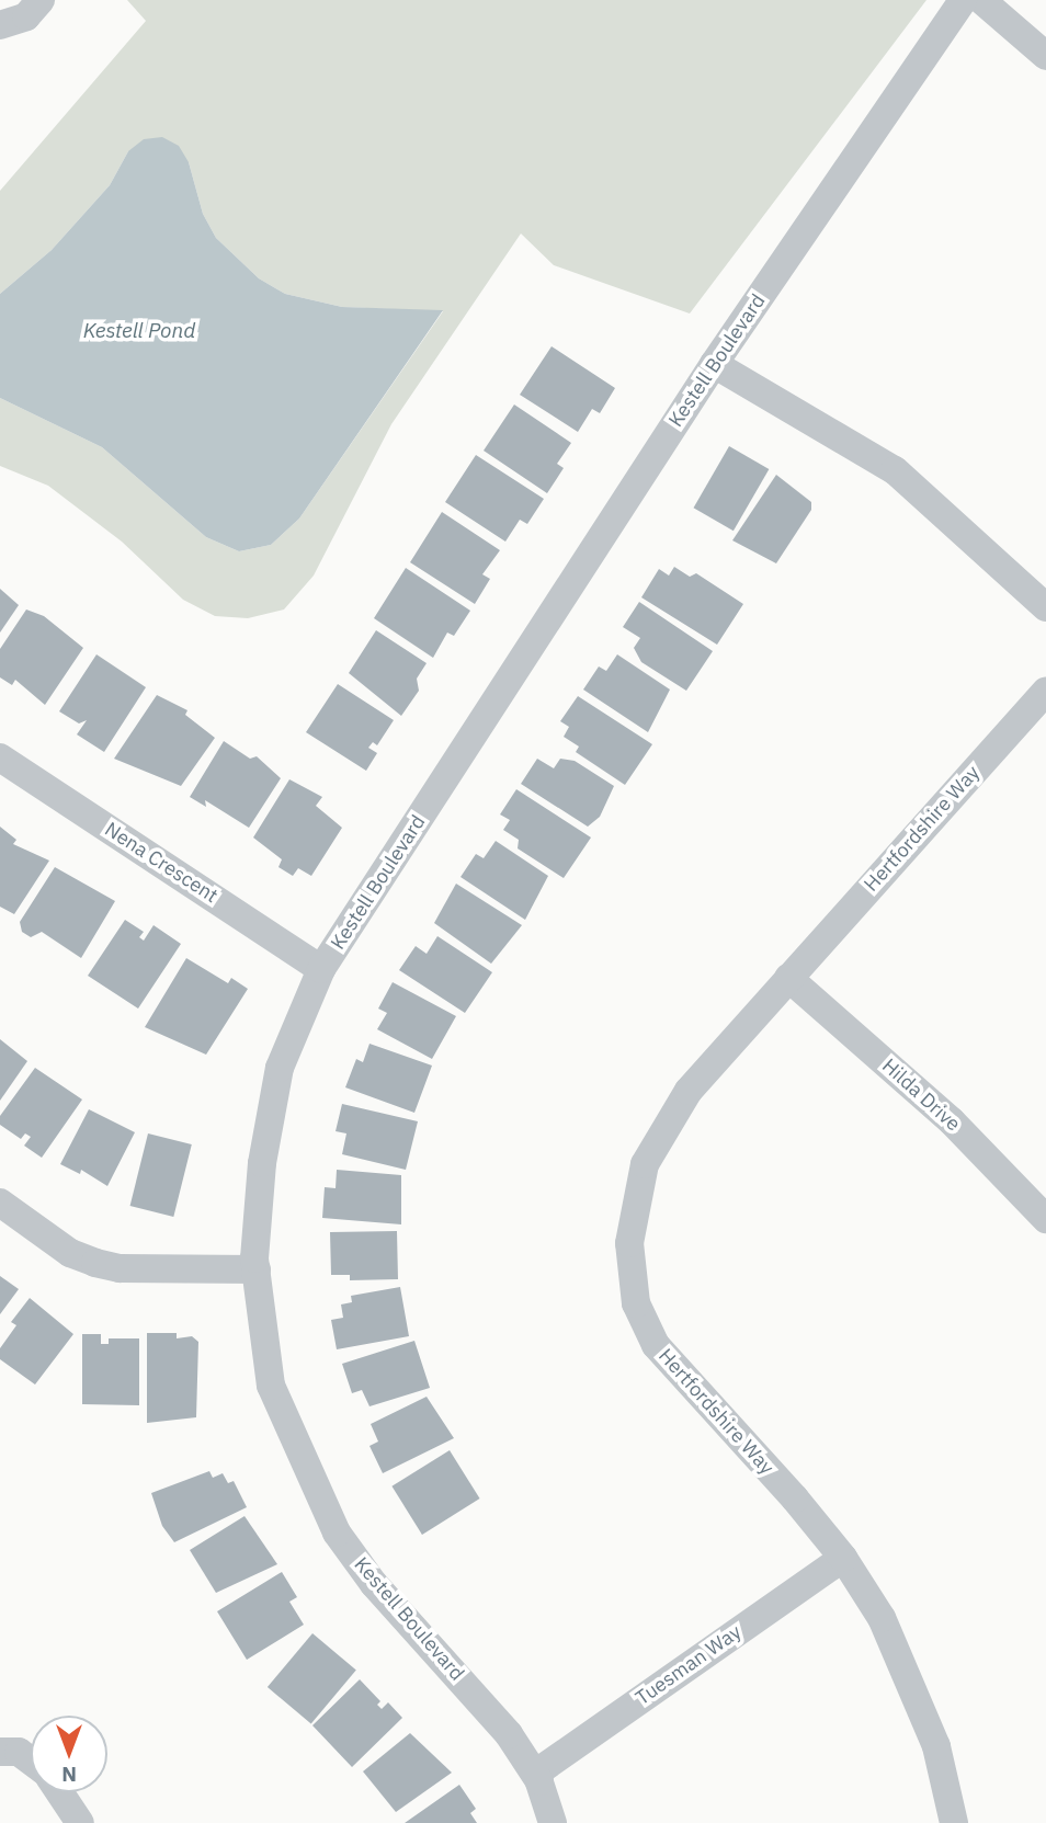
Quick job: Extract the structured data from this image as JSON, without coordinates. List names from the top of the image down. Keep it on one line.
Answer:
{"streets":{"street":["Kestell Boulevard","Hertfordshire Way","Nena Crescent","Hilda Drive","Tuesman Way"]},"crossings":[["Kestell Boulevard","Nena Crescent"],["Kestell Boulevard","Tuesman Way"],["Hertfordshire Way","Hilda Drive"],["Hertfordshire Way","Tuesman Way"]],"water":["Kestell Pond"],"north":"bottom"}
